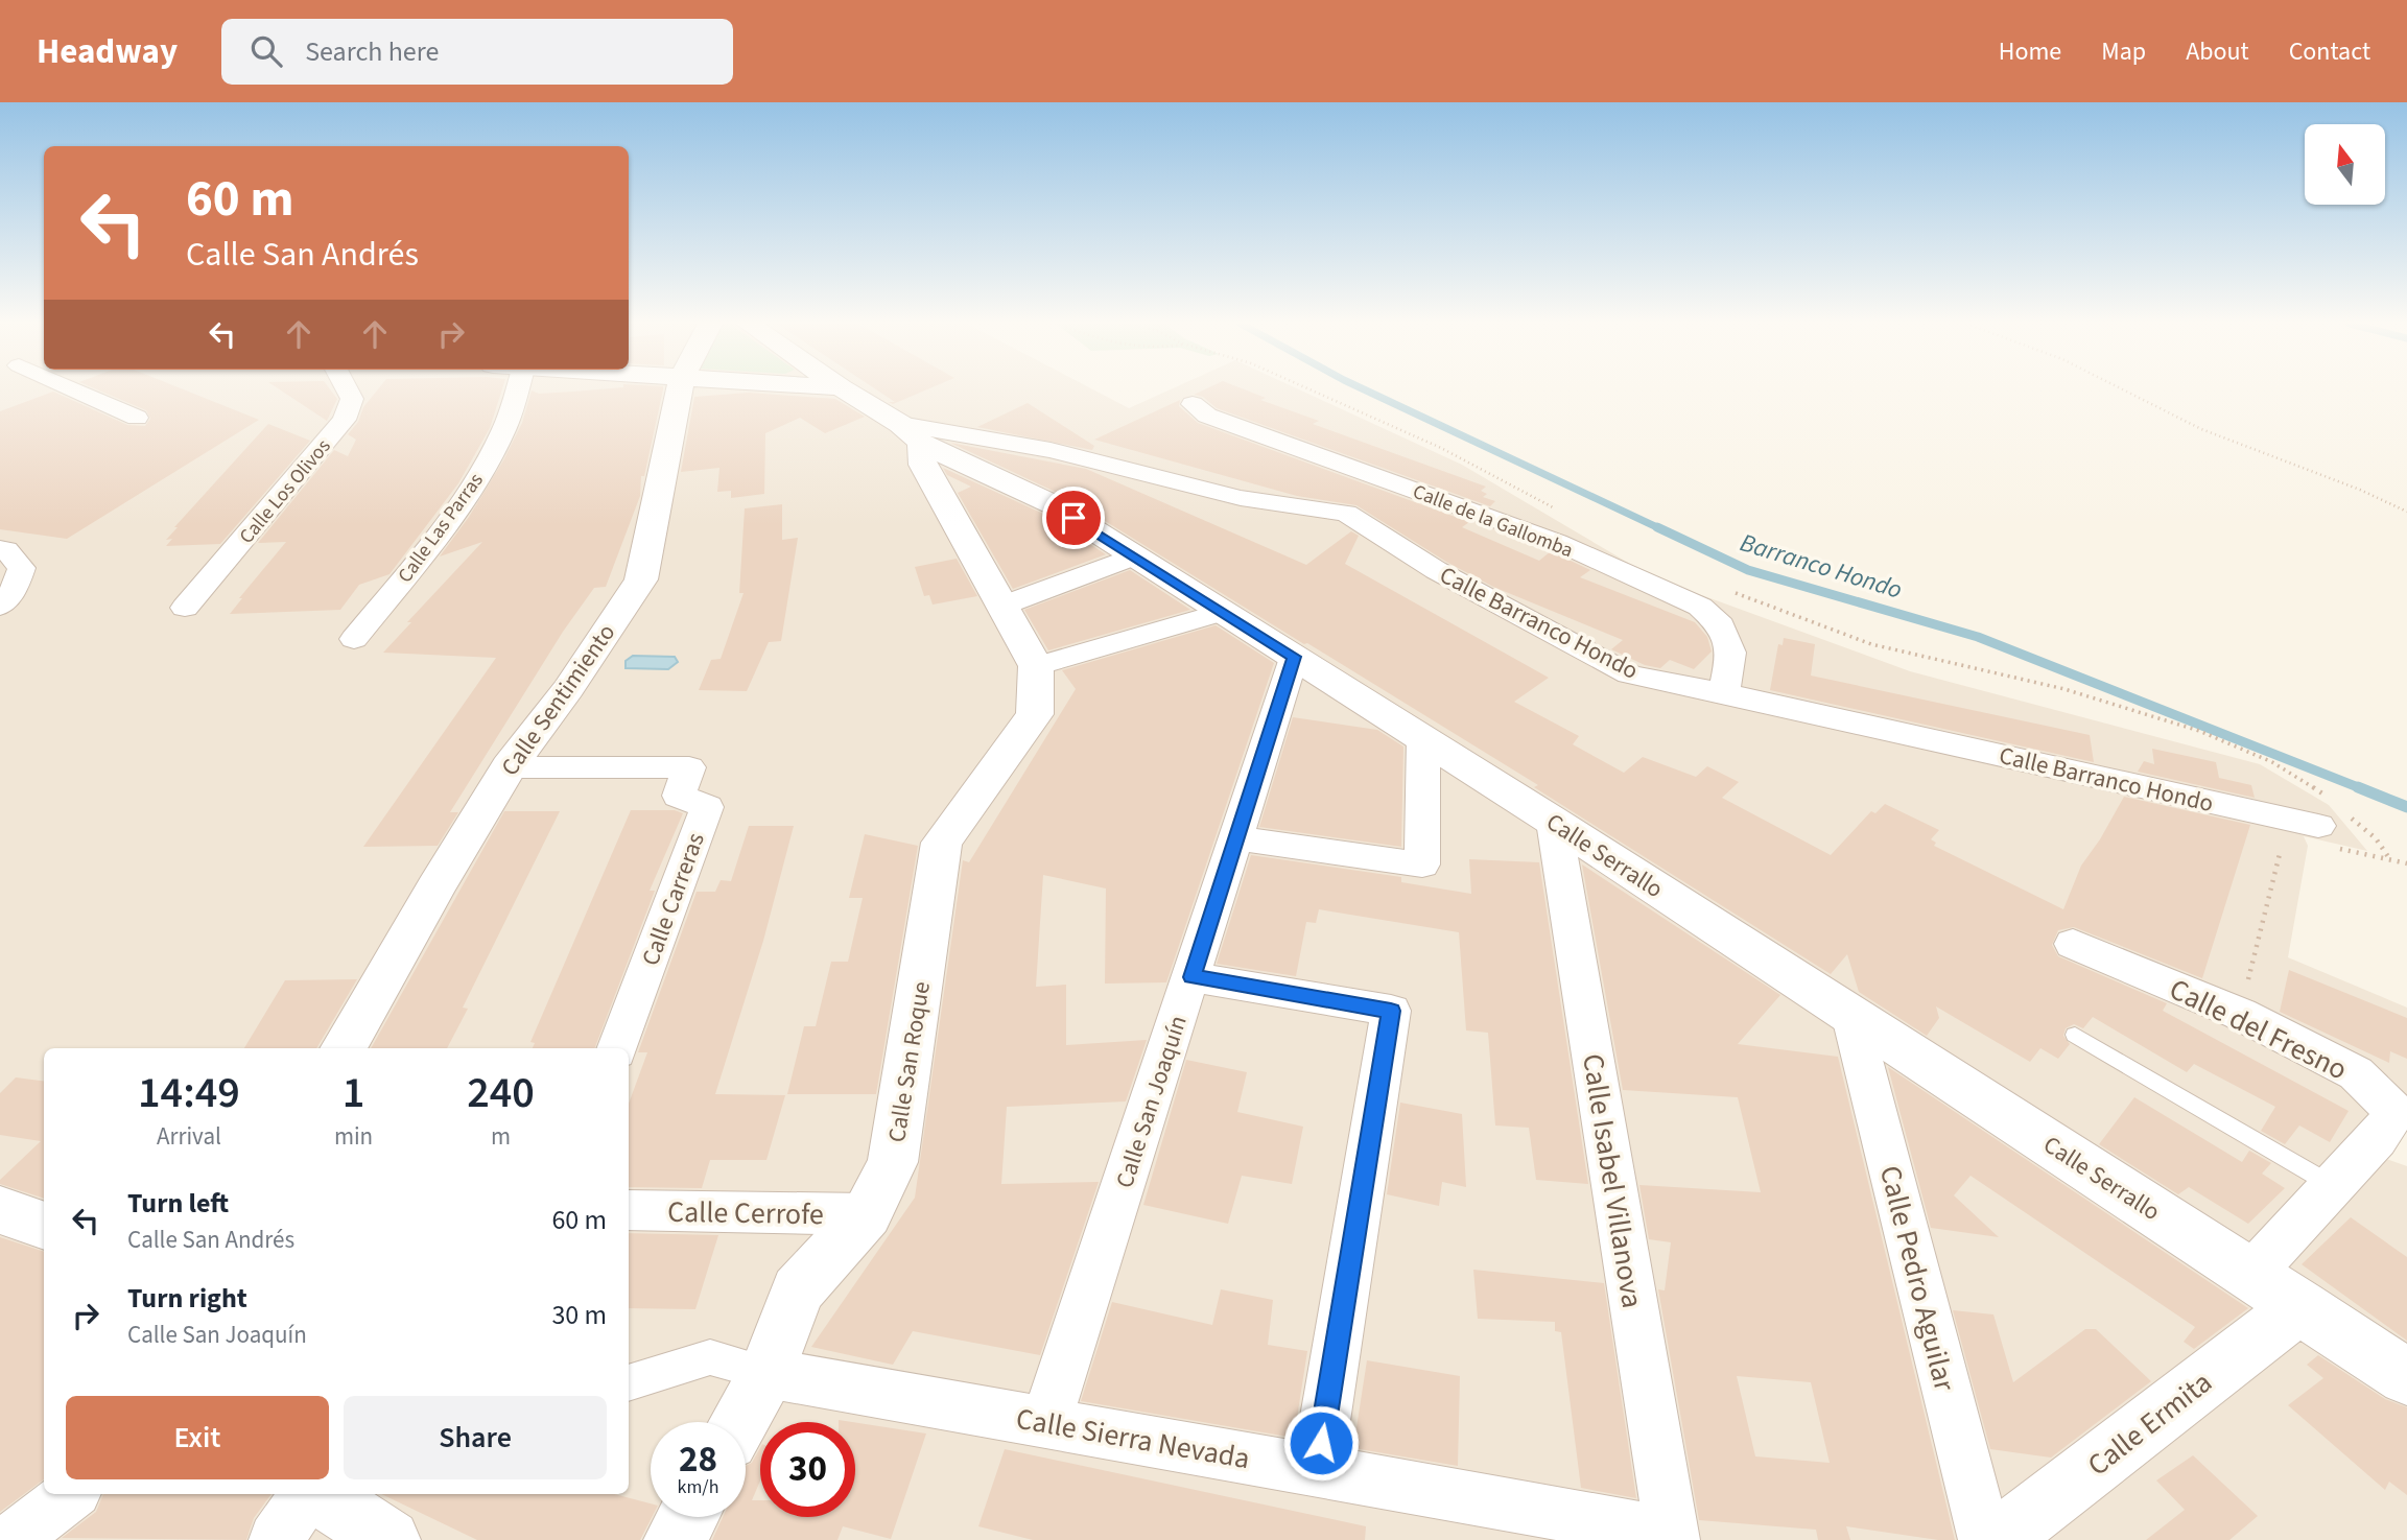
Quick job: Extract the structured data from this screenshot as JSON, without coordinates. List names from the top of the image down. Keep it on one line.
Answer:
{"streets":{"street":["Calle Los Olivos","Calle de la Gallomba","Calle Las Parras","Calle Barranco Hondo","Calle Sentimiento","Calle Serrallo","Calle Carreras","Calle del Fresno","Calle San Roque","Calle San Joaquín","Calle Isabel Villanova","Calle Cerrofe","Calle Pedro Aguilar","Calle Ermita","Calle Sierra Nevada"]},"crossings":[["Calle de la Gallomba","Calle Barranco Hondo"],["Calle Barranco Hondo","Calle Serrallo"],["Calle Sentimiento","Calle Carreras"],["Calle Serrallo","Calle del Fresno"],["Calle Serrallo","Calle San Joaquín"],["Calle Serrallo","Calle Isabel Villanova"],["Calle Serrallo","Calle Pedro Aguilar"],["Calle Serrallo","Calle Ermita"],["Calle San Roque","Calle Cerrofe"],["Calle San Roque","Calle Sierra Nevada"],["Calle San Joaquín","Calle Sierra Nevada"],["Calle Isabel Villanova","Calle Sierra Nevada"]],"water":["Barranco Hondo"],"north":"top","page":{"header":"Headway","search":"Search here","nav":["Home","Map","About","Contact"],"turn":["60 m","Calle San Andrés"],"eta":["14:49","Arrival","1","min","240","m"],"list":[{"name":"Turn left","note":"Calle San Andrés","value":"60 m"},{"name":"Turn right","note":"Calle San Joaquín","value":"30 m"}],"buttons":["Exit","Share"],"speed":"28 km/h","limit":"30"}}
